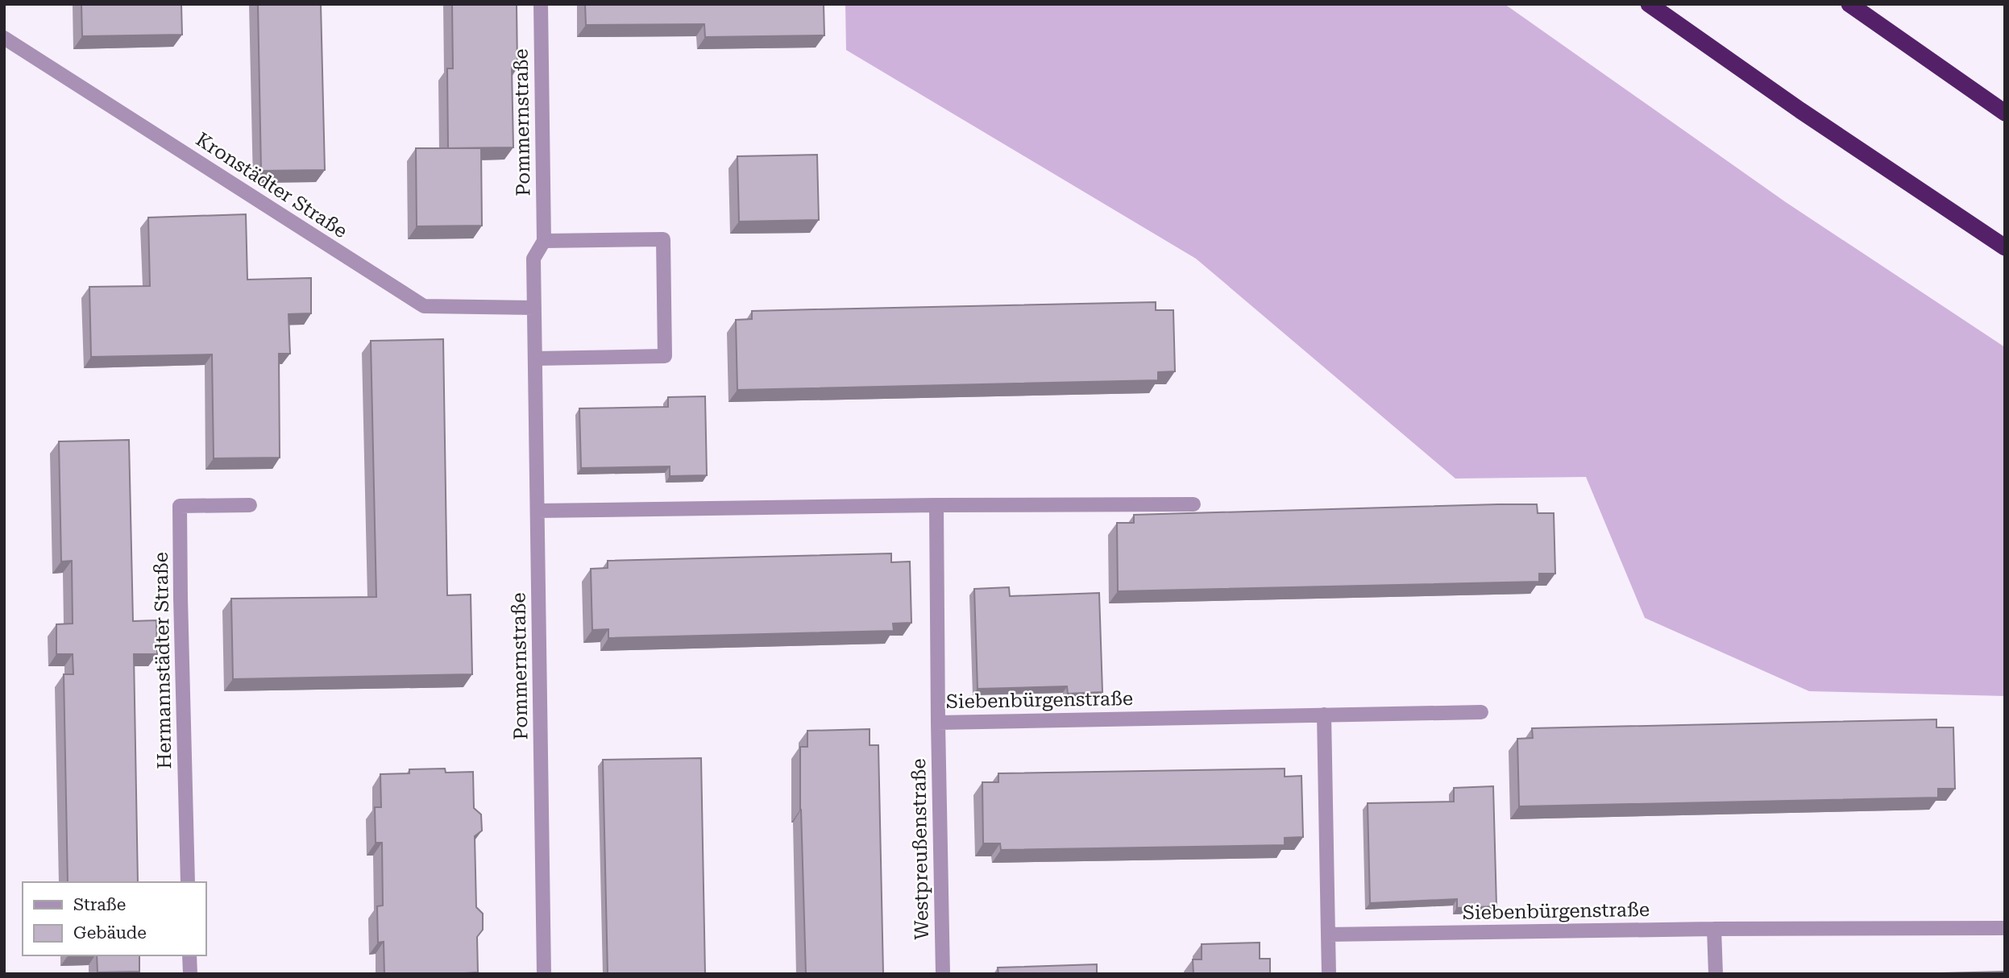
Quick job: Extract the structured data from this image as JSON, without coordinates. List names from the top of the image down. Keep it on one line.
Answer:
{"streets":{"street":["Pommernstraße","Kronstädter Straße","Hermannstädter Straße","Siebenbürgenstraße","Westpreußenstraße"]},"crossings":[["Pommernstraße","Kronstädter Straße"],["Siebenbürgenstraße","Westpreußenstraße"]],"legend":["Straße","Gebäude"]}
